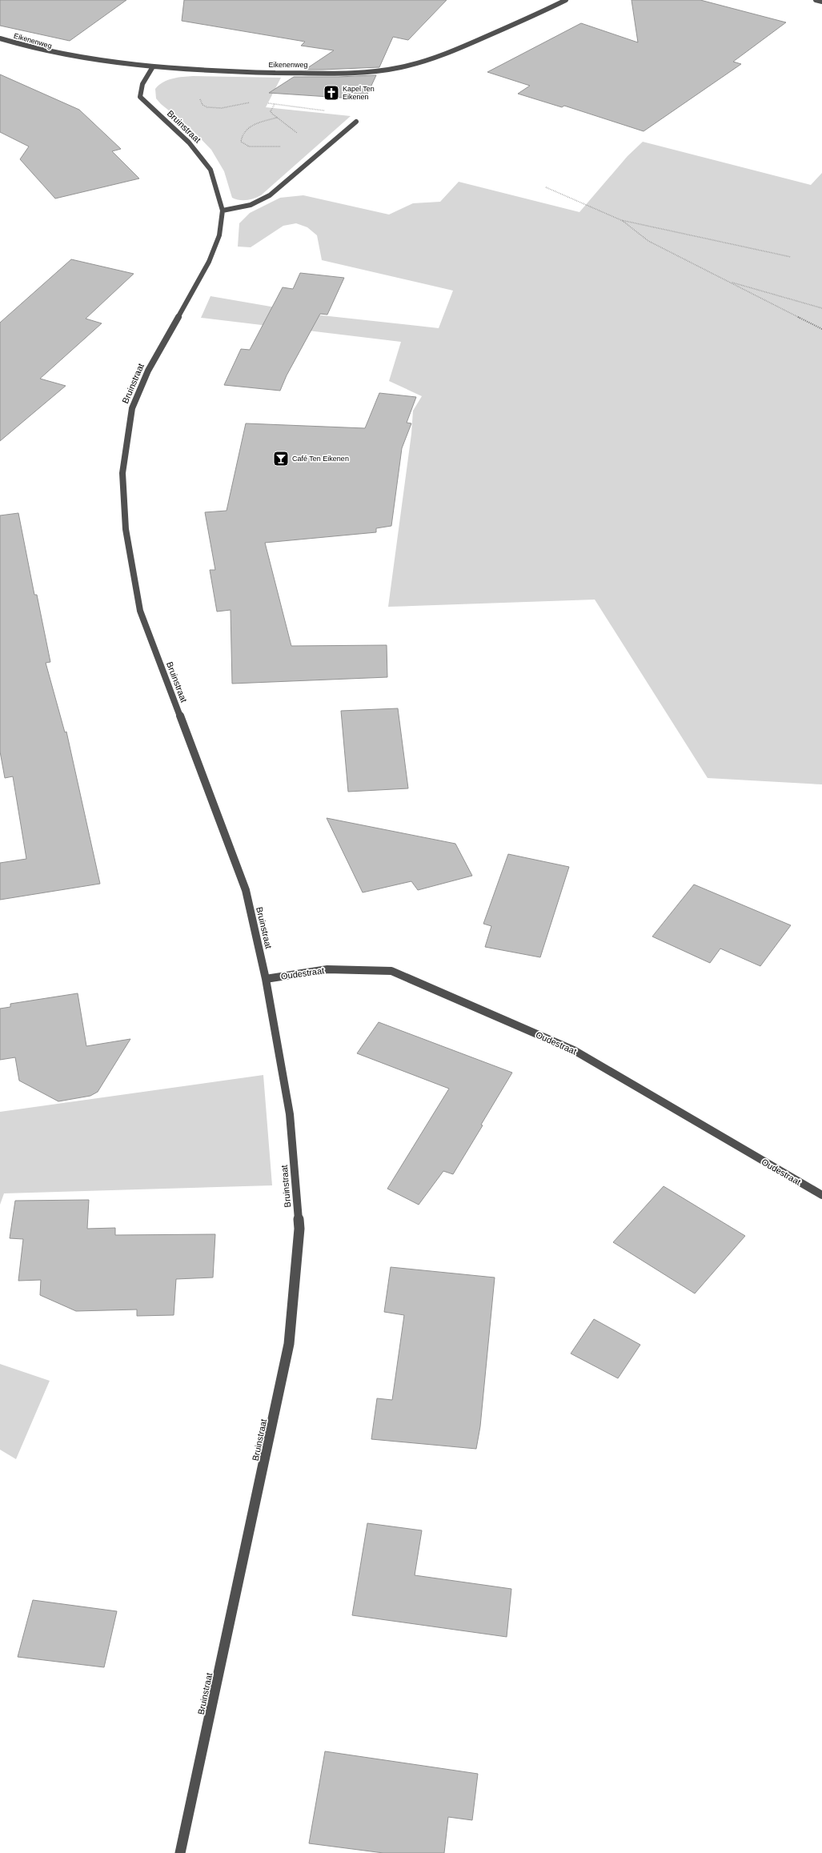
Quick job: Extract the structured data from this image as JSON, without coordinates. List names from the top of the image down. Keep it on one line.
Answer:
{"streets":{"street":["Eikenenweg","Bruinstraat","Oudestraat"]},"crossings":[["Eikenenweg","Bruinstraat"],["Bruinstraat","Oudestraat"]],"places":{"church":["Kapel Ten Eikenen"],"bar":["Café Ten Eikenen"]}}
